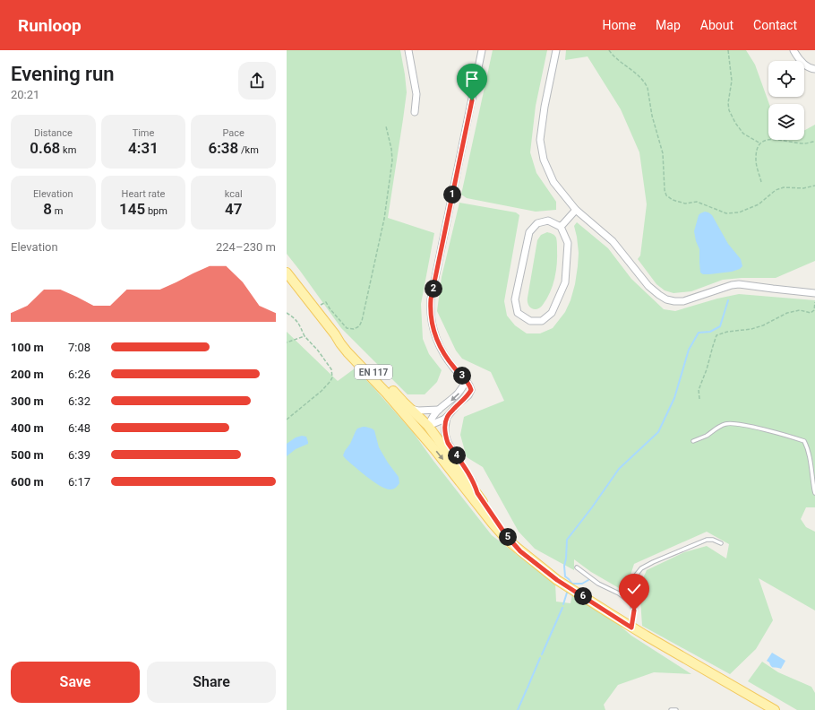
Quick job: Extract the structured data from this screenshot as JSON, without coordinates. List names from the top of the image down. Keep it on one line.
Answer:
{"streets":{"main road":["EN 117"]},"page":{"header":"Runloop","nav":["Home","Map","About","Contact"],"heading":["Evening run","20:21"],"stats":[["Distance","0.68 km"],["Time","4:31"],["Pace","6:38 /km"],["Elevation","8 m"],["Heart rate","145 bpm"],["kcal","47"]],"pins":["1","2","3","4","5","6"],"chart":["Elevation","224–230 m"],"list":[{"name":"100 m","note":"7:08"},{"name":"200 m","note":"6:26"},{"name":"300 m","note":"6:32"},{"name":"400 m","note":"6:48"},{"name":"500 m","note":"6:39"},{"name":"600 m","note":"6:17"}],"buttons":["Save","Share"]}}
